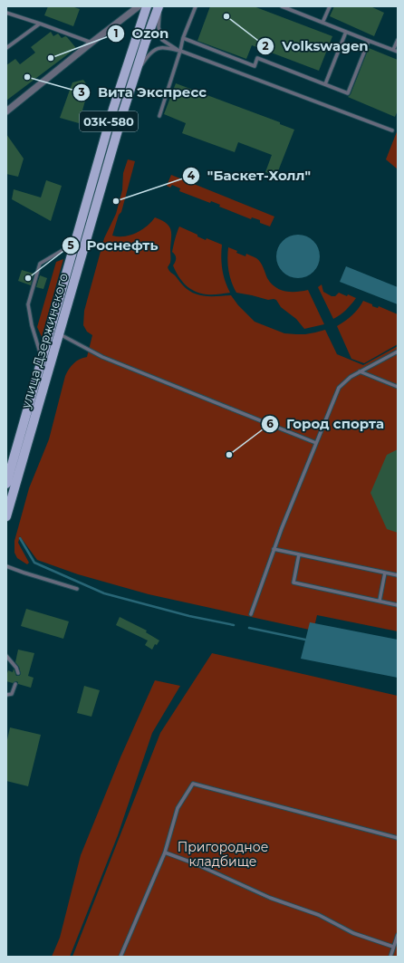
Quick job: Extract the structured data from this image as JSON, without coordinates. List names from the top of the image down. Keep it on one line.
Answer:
{"streets":{"main road":["03К-580","улица Дзержинского"]},"parks":["Пригородное кладбище"],"places":["Volkswagen","Ozon","Вита Экспресс","\"Баскет-Холл\"","Роснефть","Город спорта"]}
